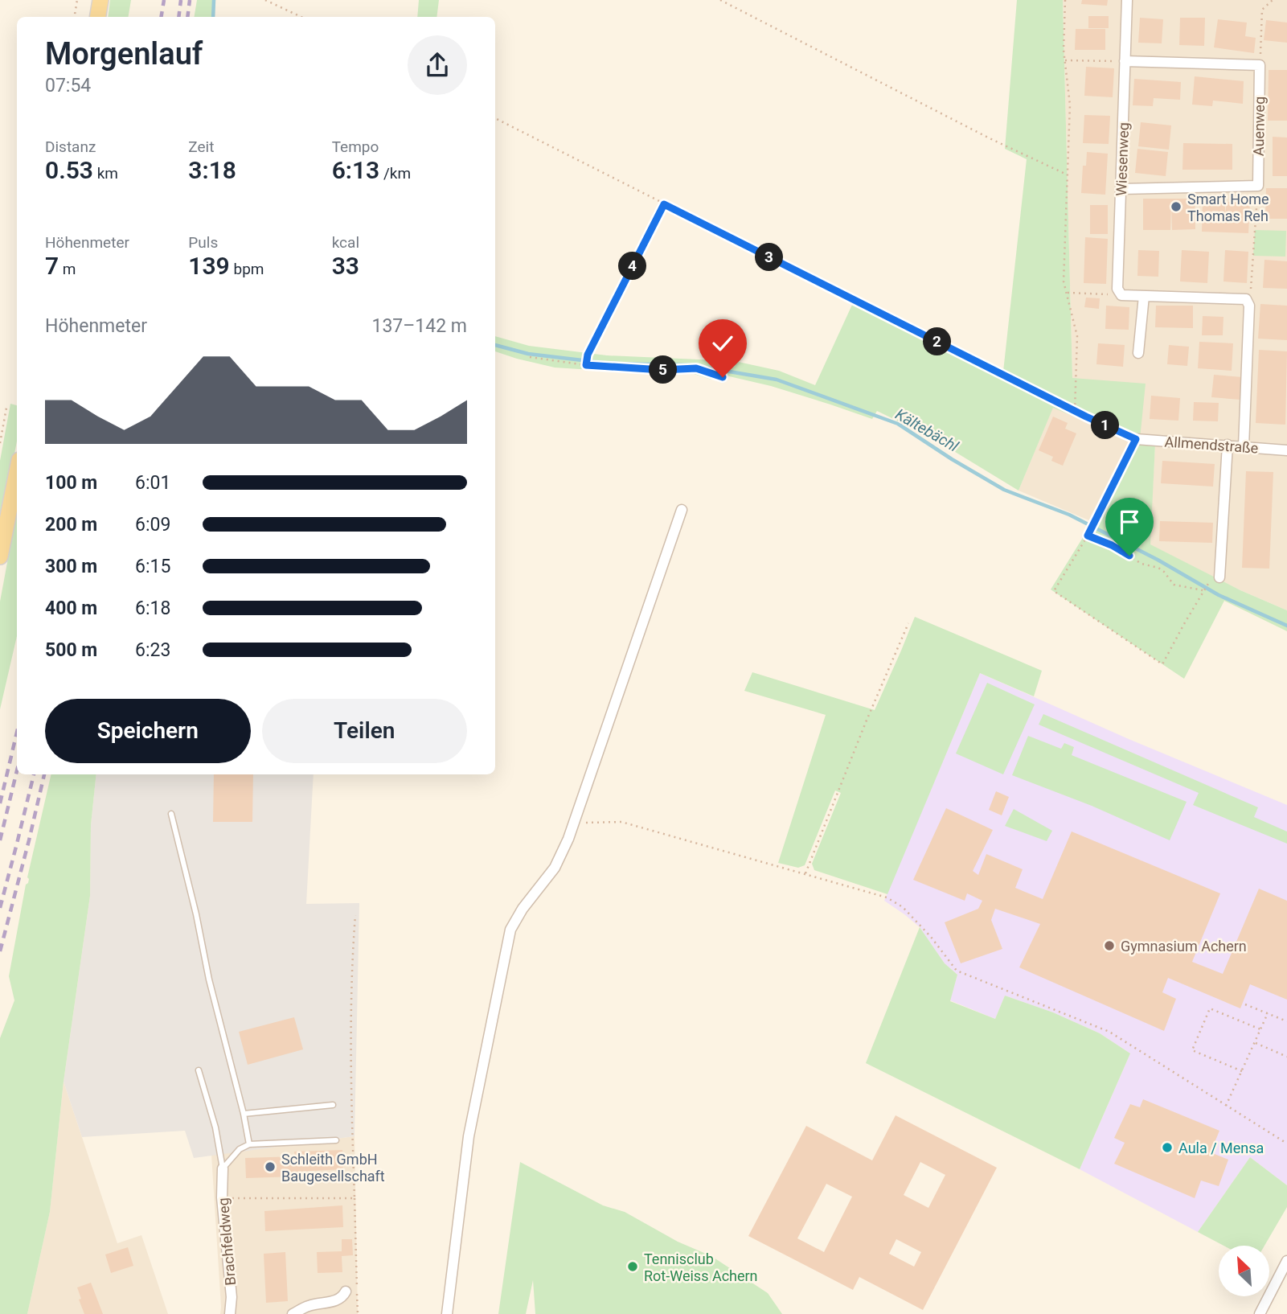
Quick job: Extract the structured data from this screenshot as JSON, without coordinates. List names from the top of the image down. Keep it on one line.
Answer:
{"streets":{"street":["Auenweg","Wiesenweg","Allmendstraße","Brachfeldweg"]},"water":["Kältebächl"],"places":["Smart Home Thomas Reh","Gymnasium Achern","Aula / Mensa","Schleith GmbH Baugesellschaft","Tennisclub Rot-Weiss Achern"],"north":"top left","page":{"heading":["Morgenlauf","07:54"],"stats":[["Distanz","0.53 km"],["Zeit","3:18"],["Tempo","6:13 /km"],["Höhenmeter","7 m"],["Puls","139 bpm"],["kcal","33"]],"pins":["3","4","2","5","1"],"chart":["Höhenmeter","137–142 m"],"list":[{"name":"100 m","note":"6:01"},{"name":"200 m","note":"6:09"},{"name":"300 m","note":"6:15"},{"name":"400 m","note":"6:18"},{"name":"500 m","note":"6:23"}],"buttons":["Speichern","Teilen"]}}
